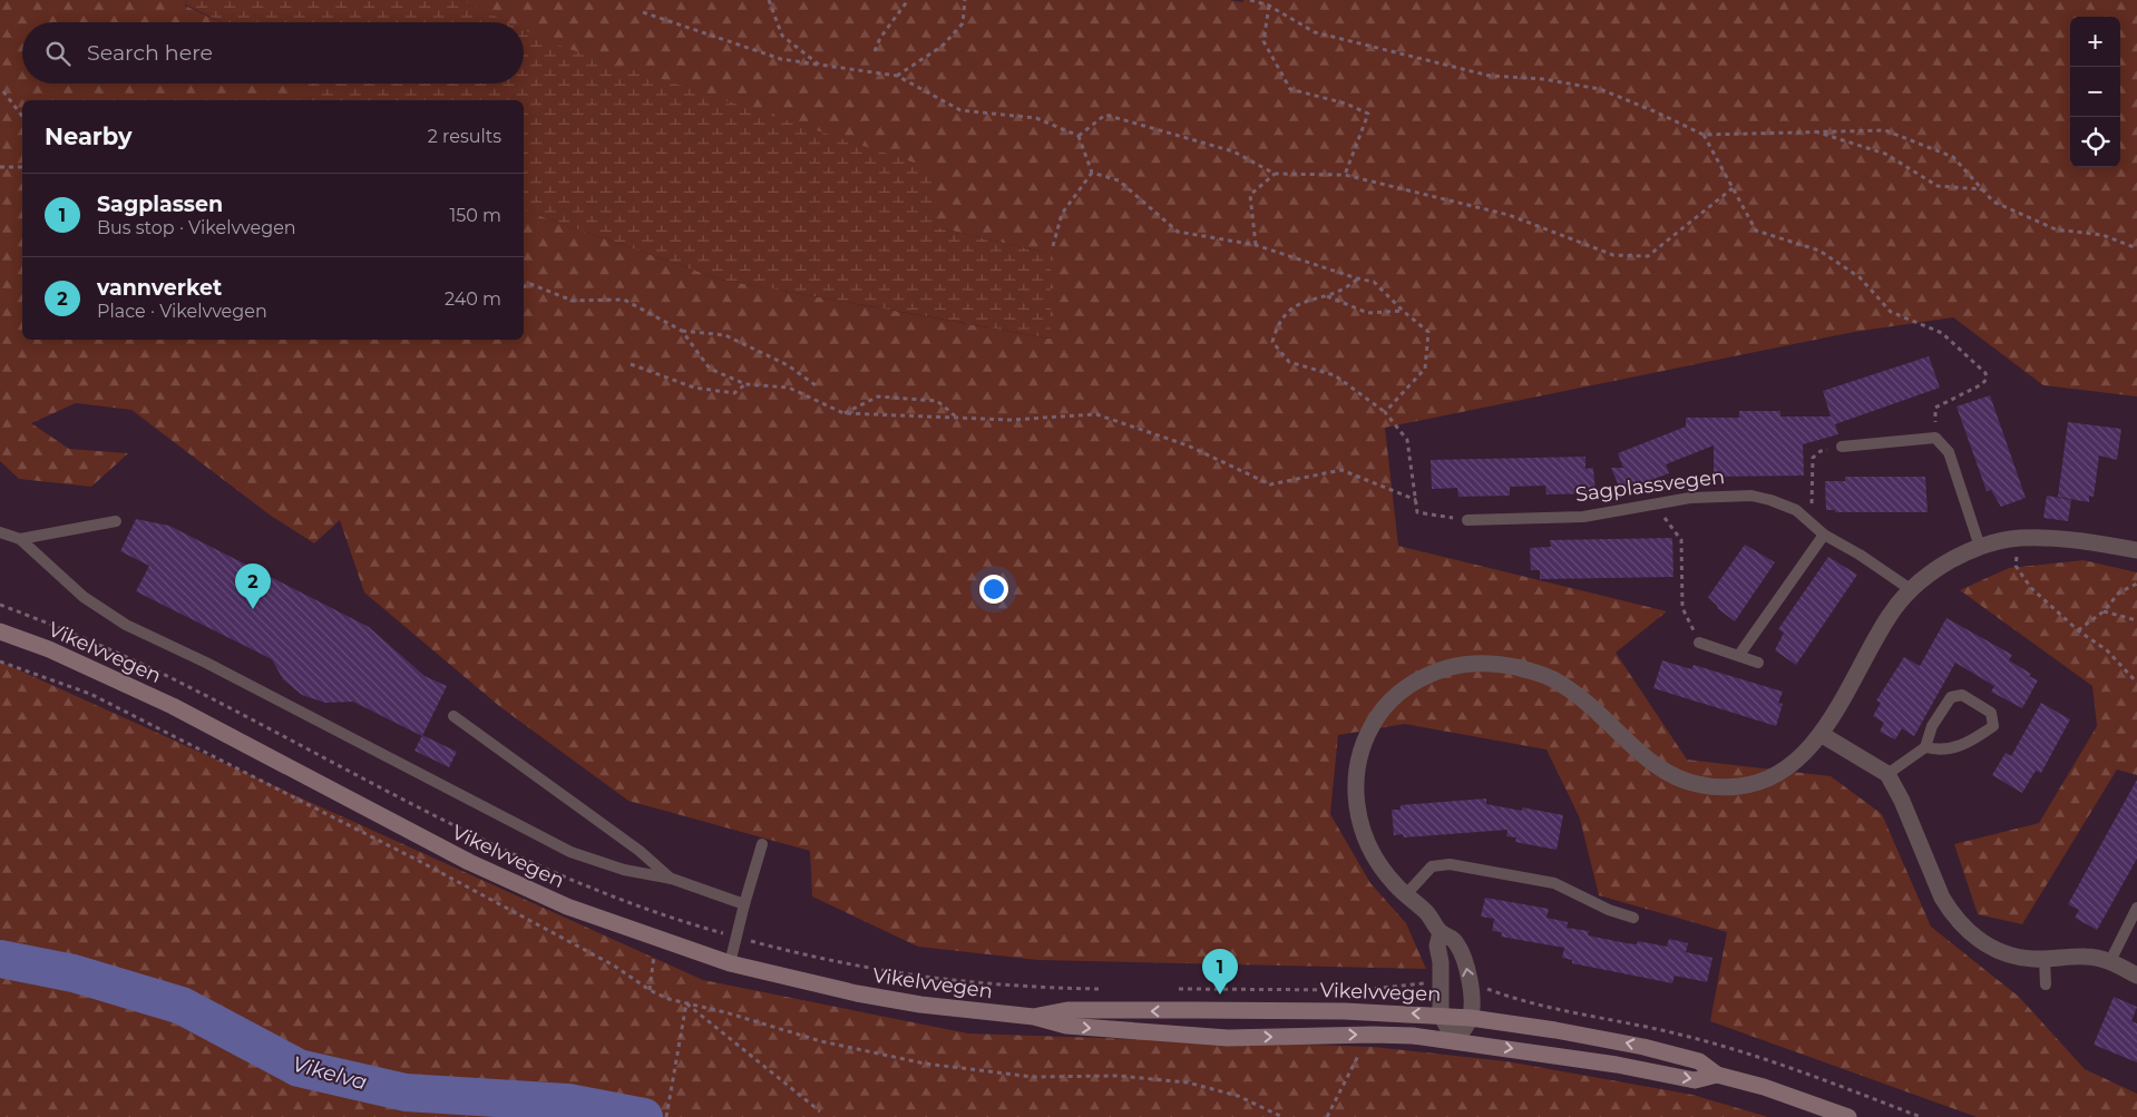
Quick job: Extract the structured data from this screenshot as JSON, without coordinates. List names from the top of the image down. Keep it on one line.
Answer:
{"streets":{"street":["Vikelvvegen"],"lane":["Sagplassvegen"]},"water":["Vikelva"],"page":{"map_buttons":["+","−"],"search":"Search here","heading":["Nearby","2 results"],"list":[{"mark":"1","name":"Sagplassen","note":"Bus stop · Vikelvvegen","value":"150 m"},{"mark":"2","name":"vannverket","note":"Place · Vikelvvegen","value":"240 m"}],"pins":["2","1"]}}
